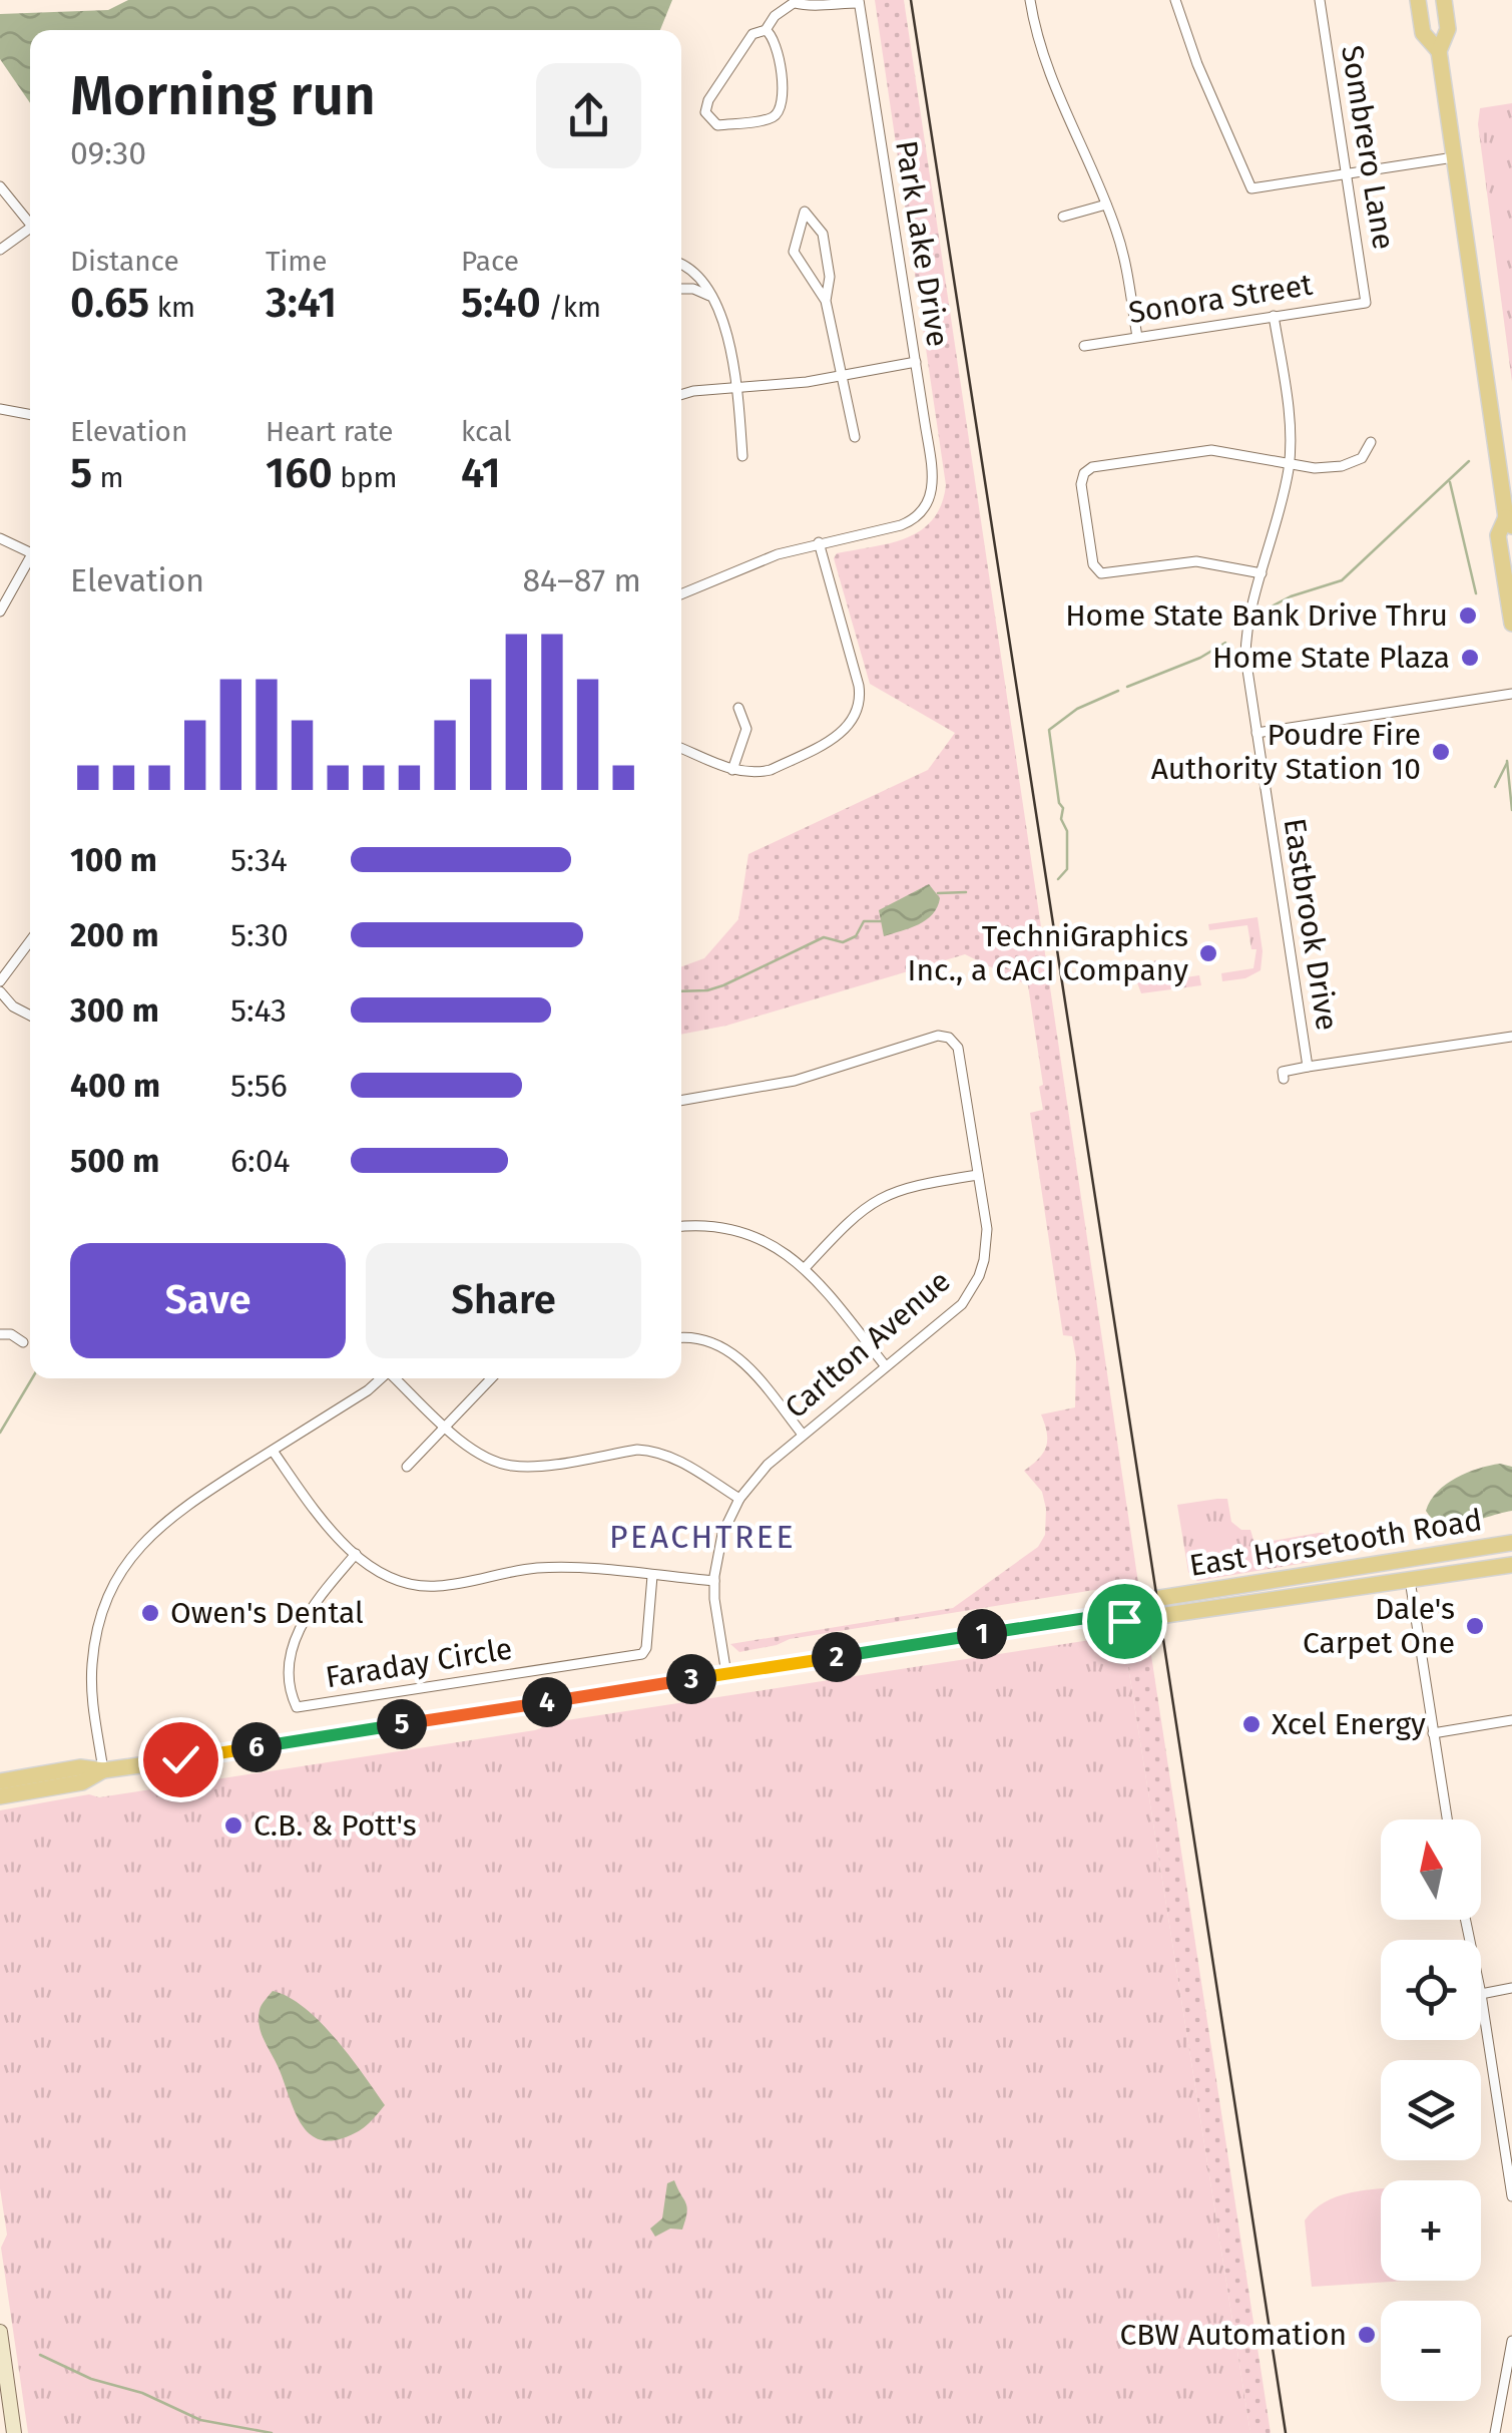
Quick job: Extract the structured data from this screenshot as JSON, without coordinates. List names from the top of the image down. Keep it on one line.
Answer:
{"streets":{"main road":["East Horsetooth Road"],"street":["Sombrero Lane","Park Lake Drive","Sonora Street","Eastbrook Drive","Carlton Avenue","Faraday Circle"]},"crossings":[["Sombrero Lane","Sonora Street"],["Sonora Street","Eastbrook Drive"],["Carlton Avenue","East Horsetooth Road"]],"districts":["PEACHTREE"],"places":["Home State Bank Drive Thru","Home State Plaza","Poudre Fire Authority Station 10","TechniGraphics Inc., a CACI Company","Owen's Dental","Dale's Carpet One","Xcel Energy","C.B. & Pott's","CBW Automation"],"north":"top","page":{"heading":["Morning run","09:30"],"stats":[["Distance","0.65 km"],["Time","3:41"],["Pace","5:40 /km"],["Elevation","5 m"],["Heart rate","160 bpm"],["kcal","41"]],"chart":["Elevation","84–87 m"],"list":[{"name":"100 m","note":"5:34"},{"name":"200 m","note":"5:30"},{"name":"300 m","note":"5:43"},{"name":"400 m","note":"5:56"},{"name":"500 m","note":"6:04"}],"buttons":["Save","Share"],"pins":["1","2","3","4","5","6"],"map_buttons":["+","−"]}}
